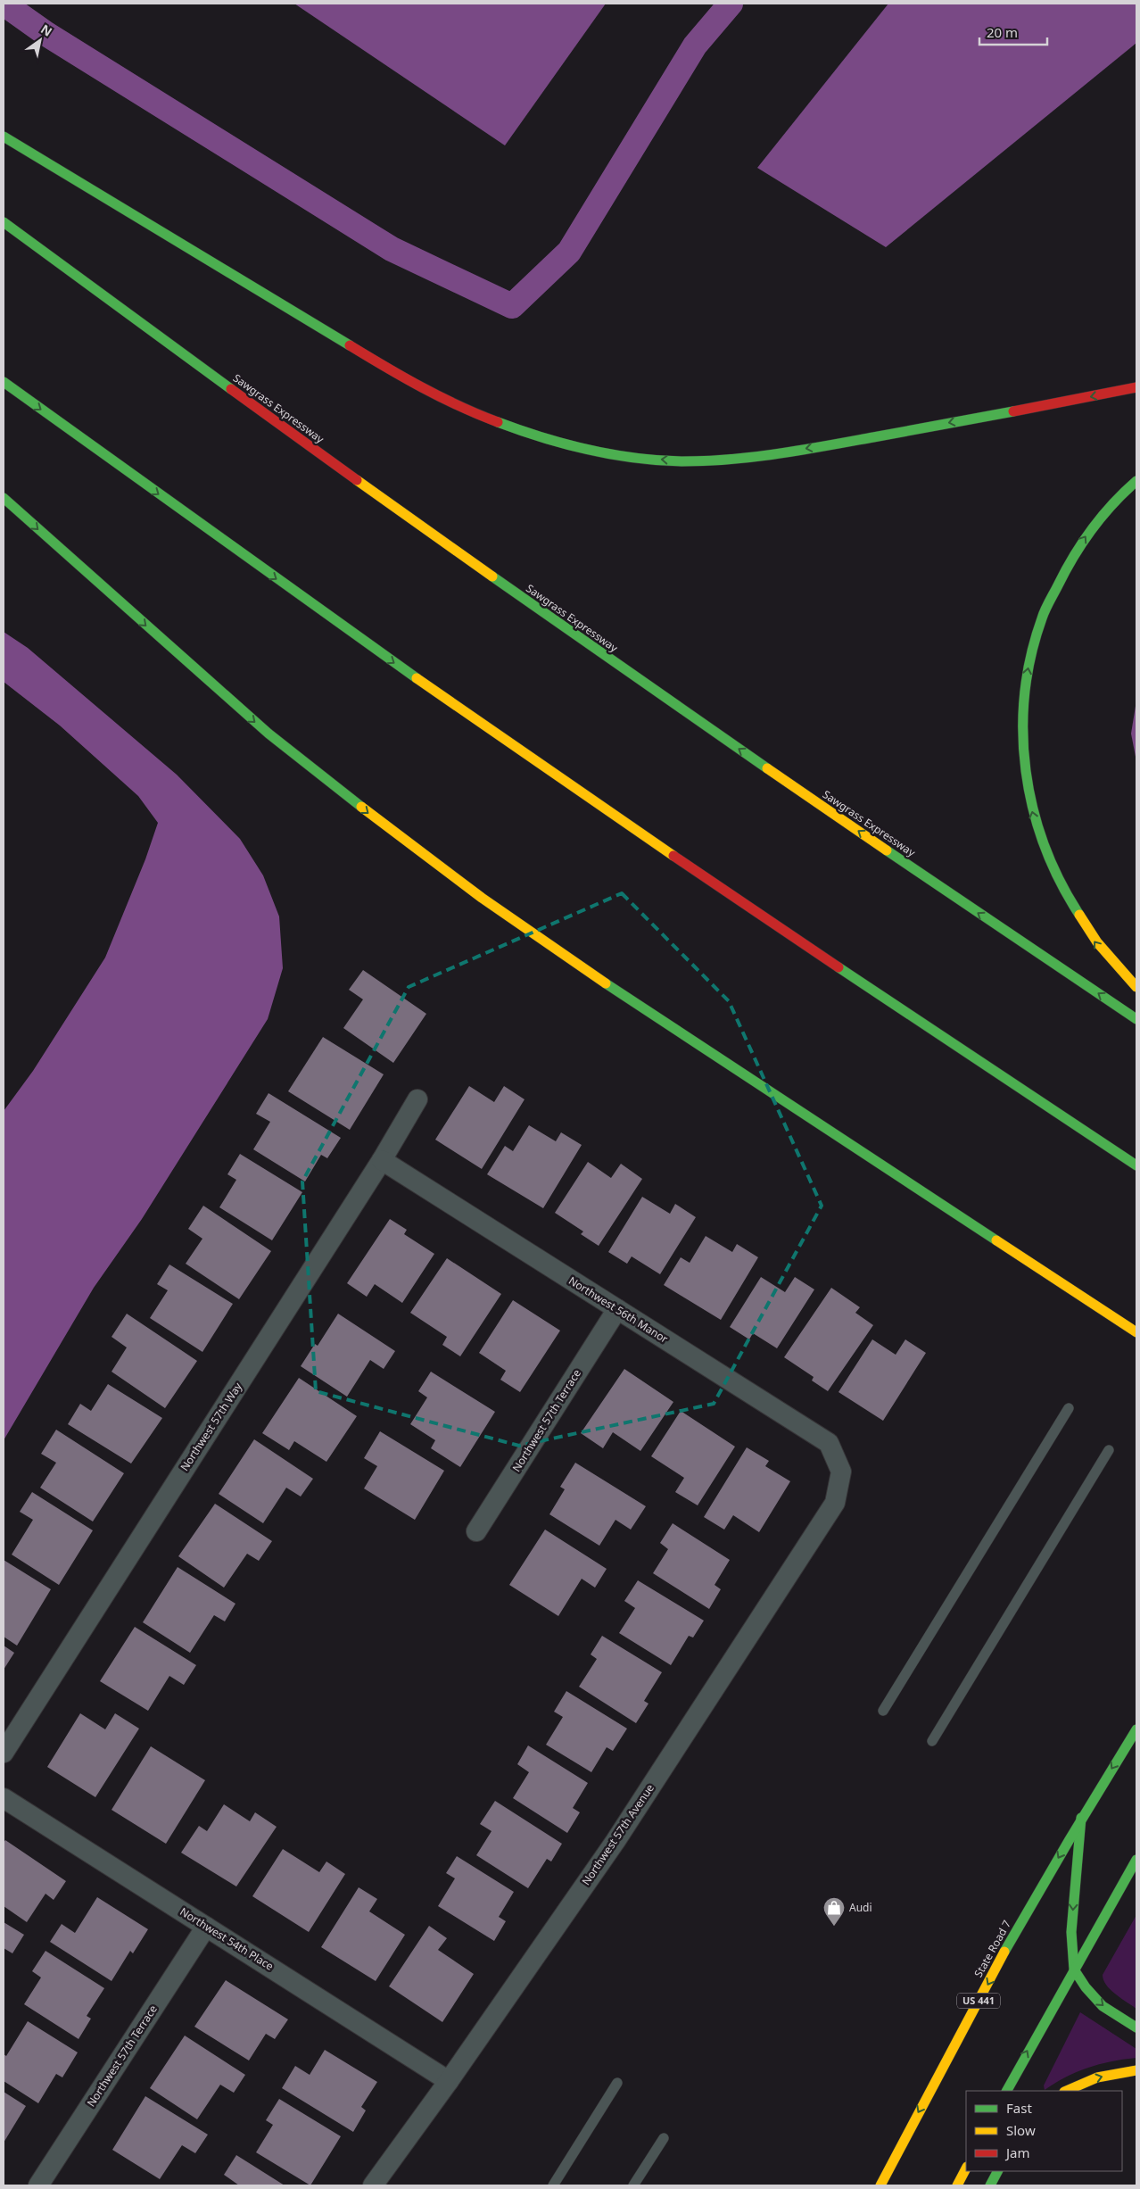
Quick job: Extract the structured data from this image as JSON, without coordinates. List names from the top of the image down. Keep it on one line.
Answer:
{"streets":{"main road":["Sawgrass Expressway","State Road 7","US 441"],"street":["Northwest 56th Manor","Northwest 57th Terrace","Northwest 57th Way","Northwest 57th Avenue","Northwest 54th Place"]},"crossings":[["Northwest 56th Manor","Northwest 57th Terrace"],["Northwest 56th Manor","Northwest 57th Way"],["Northwest 56th Manor","Northwest 57th Avenue"],["Northwest 57th Terrace","Northwest 54th Place"],["Northwest 57th Avenue","Northwest 54th Place"]],"one_way":["Sawgrass Expressway"],"places":{"shop":["Audi"]},"legend":["Fast","Slow","Jam"],"scale_bar":"20 m","north":"top right"}
